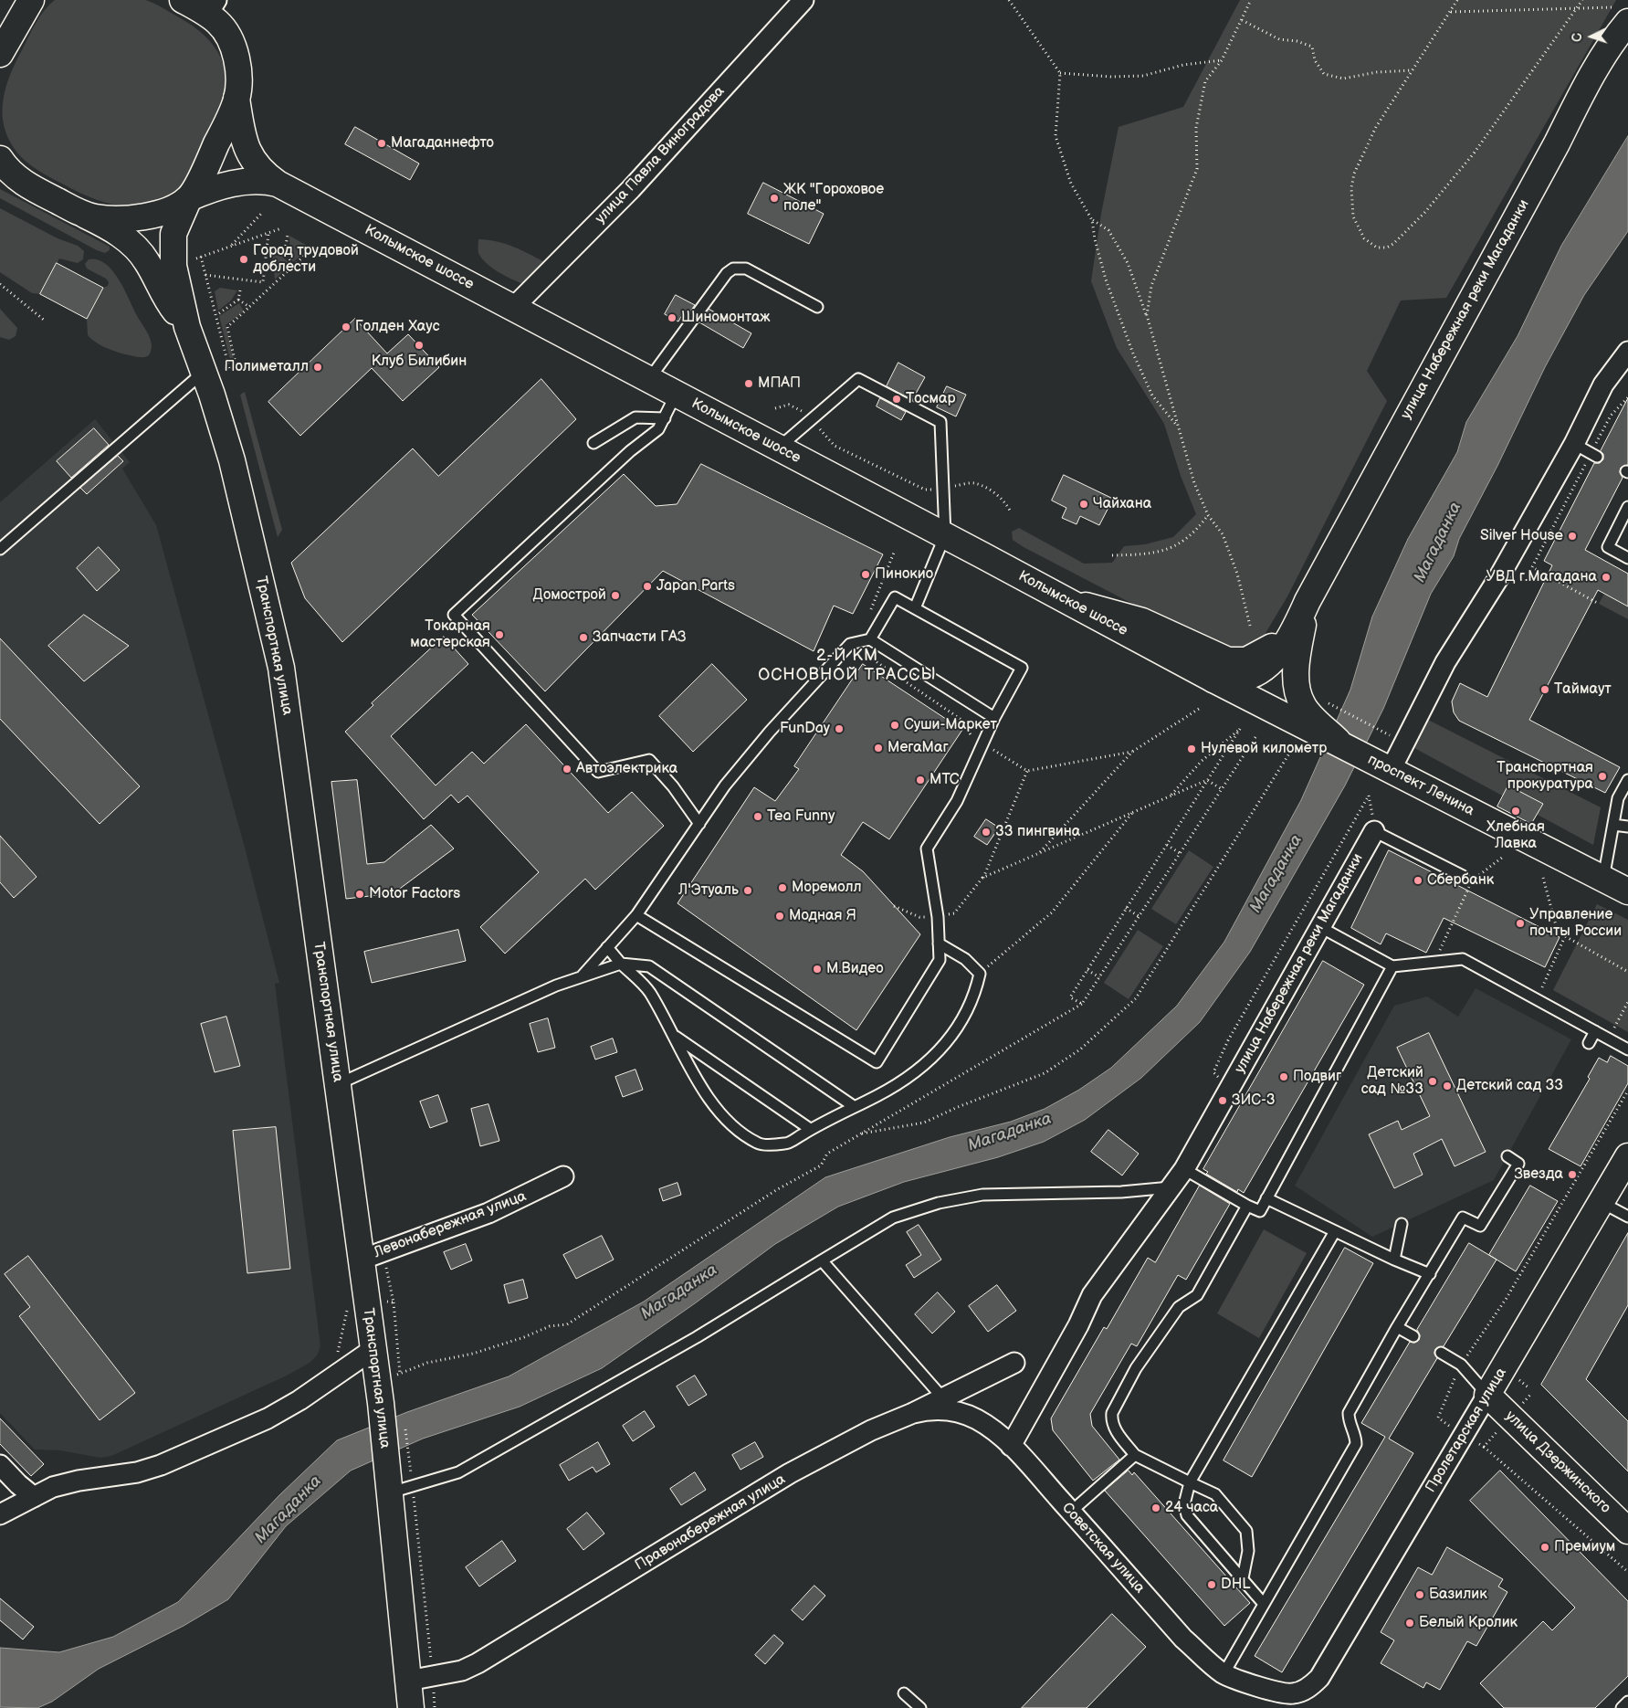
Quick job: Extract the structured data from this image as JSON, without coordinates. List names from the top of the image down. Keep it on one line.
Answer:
{"streets":{"main road":["Колымское шоссе","улица Набережная реки Магаданки","Транспортная улица","проспект Ленина","Пролетарская улица","улица Дзержинского"],"street":["улица Павла Виноградова","Левонабережная улица","Правонабережная улица","Советская улица"]},"crossings":[["улица Павла Виноградова","Колымское шоссе"],["Колымское шоссе","Транспортная улица"],["Колымское шоссе","проспект Ленина"],["улица Набережная реки Магаданки","Советская улица"],["Транспортная улица","Левонабережная улица"],["Транспортная улица","Правонабережная улица"],["Пролетарская улица","улица Дзержинского"],["Пролетарская улица","Советская улица"],["Правонабережная улица","Советская улица"]],"districts":["2-Й КМ ОСНОВНОЙ ТРАССЫ"],"water":["Магаданка"],"places":["Магаданнефто","ЖК \"Гороховое поле\"","Город трудовой доблести","Шиномонтаж","Голден Хаус","Клуб Билибин","Полиметалл","МПАП","Тосмар","Чайхана","Silver House","Пинокио","УВД г.Магадана","Japan Parts","Домострой","Токарная мастерская","Запчасти ГАЗ","Таймаут","Суши-Маркет","FunDay","МегаМаг","Нулевой километр","Автоэлектрика","Транспортная прокуратура","МТС","Хлебная Лавка","Tea Funny","33 пингвина","Сбербанк","Моремолл","Л'Этуаль","Motor Factors","Модная Я","Управление почты России","М.Видео","Подвиг","Детский сад №33","Детский сад 33","ЗИС-3","Звезда","24 часа","Премиум","DHL","Базилик","Белый Кролик"],"north":"left"}
